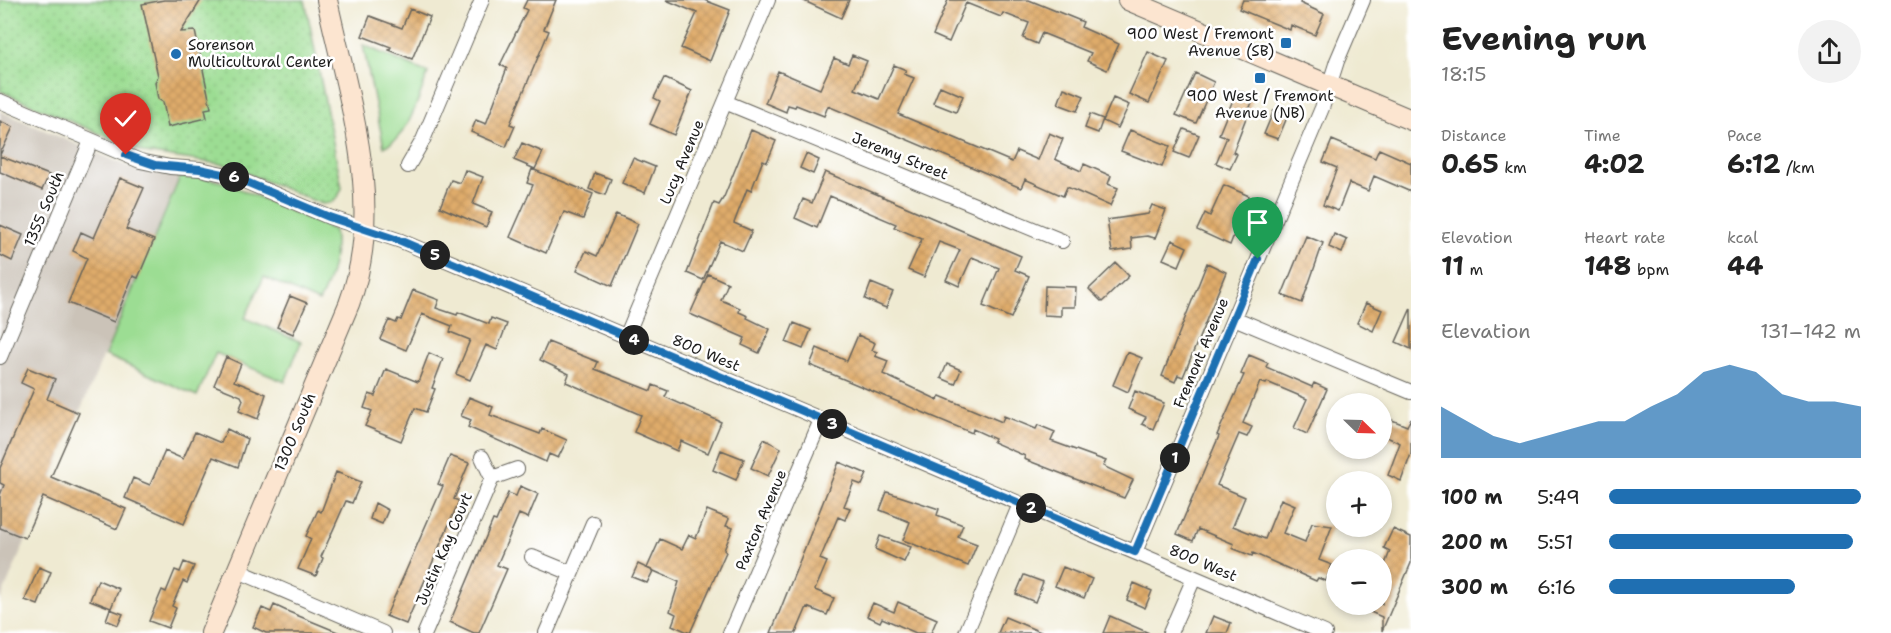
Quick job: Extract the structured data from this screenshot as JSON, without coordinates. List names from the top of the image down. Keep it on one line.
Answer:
{"streets":{"main road":["1300 South"],"street":["Jeremy Street","Lucy Avenue","1355 South","800 West","Fremont Avenue","Paxton Avenue","Justin Kay Court"]},"crossings":[["Jeremy Street","Lucy Avenue"],["Lucy Avenue","800 West"],["1355 South","800 West"],["800 West","Fremont Avenue"],["800 West","1300 South"],["800 West","Paxton Avenue"]],"places":{"transit":["900 West / Fremont Avenue (SB)","900 West / Fremont Avenue (NB)"],"other":["Sorenson Multicultural Center"]},"north":"bottom right","page":{"heading":["Evening run","18:15"],"stats":[["Distance","0.65 km"],["Time","4:02"],["Pace","6:12 /km"],["Elevation","11 m"],["Heart rate","148 bpm"],["kcal","44"]],"pins":["6","5","4","3","1","2"],"chart":["Elevation","131–142 m"],"map_buttons":["+","−"],"list":[{"name":"100 m","note":"5:49"},{"name":"200 m","note":"5:51"},{"name":"300 m","note":"6:16"}]}}
